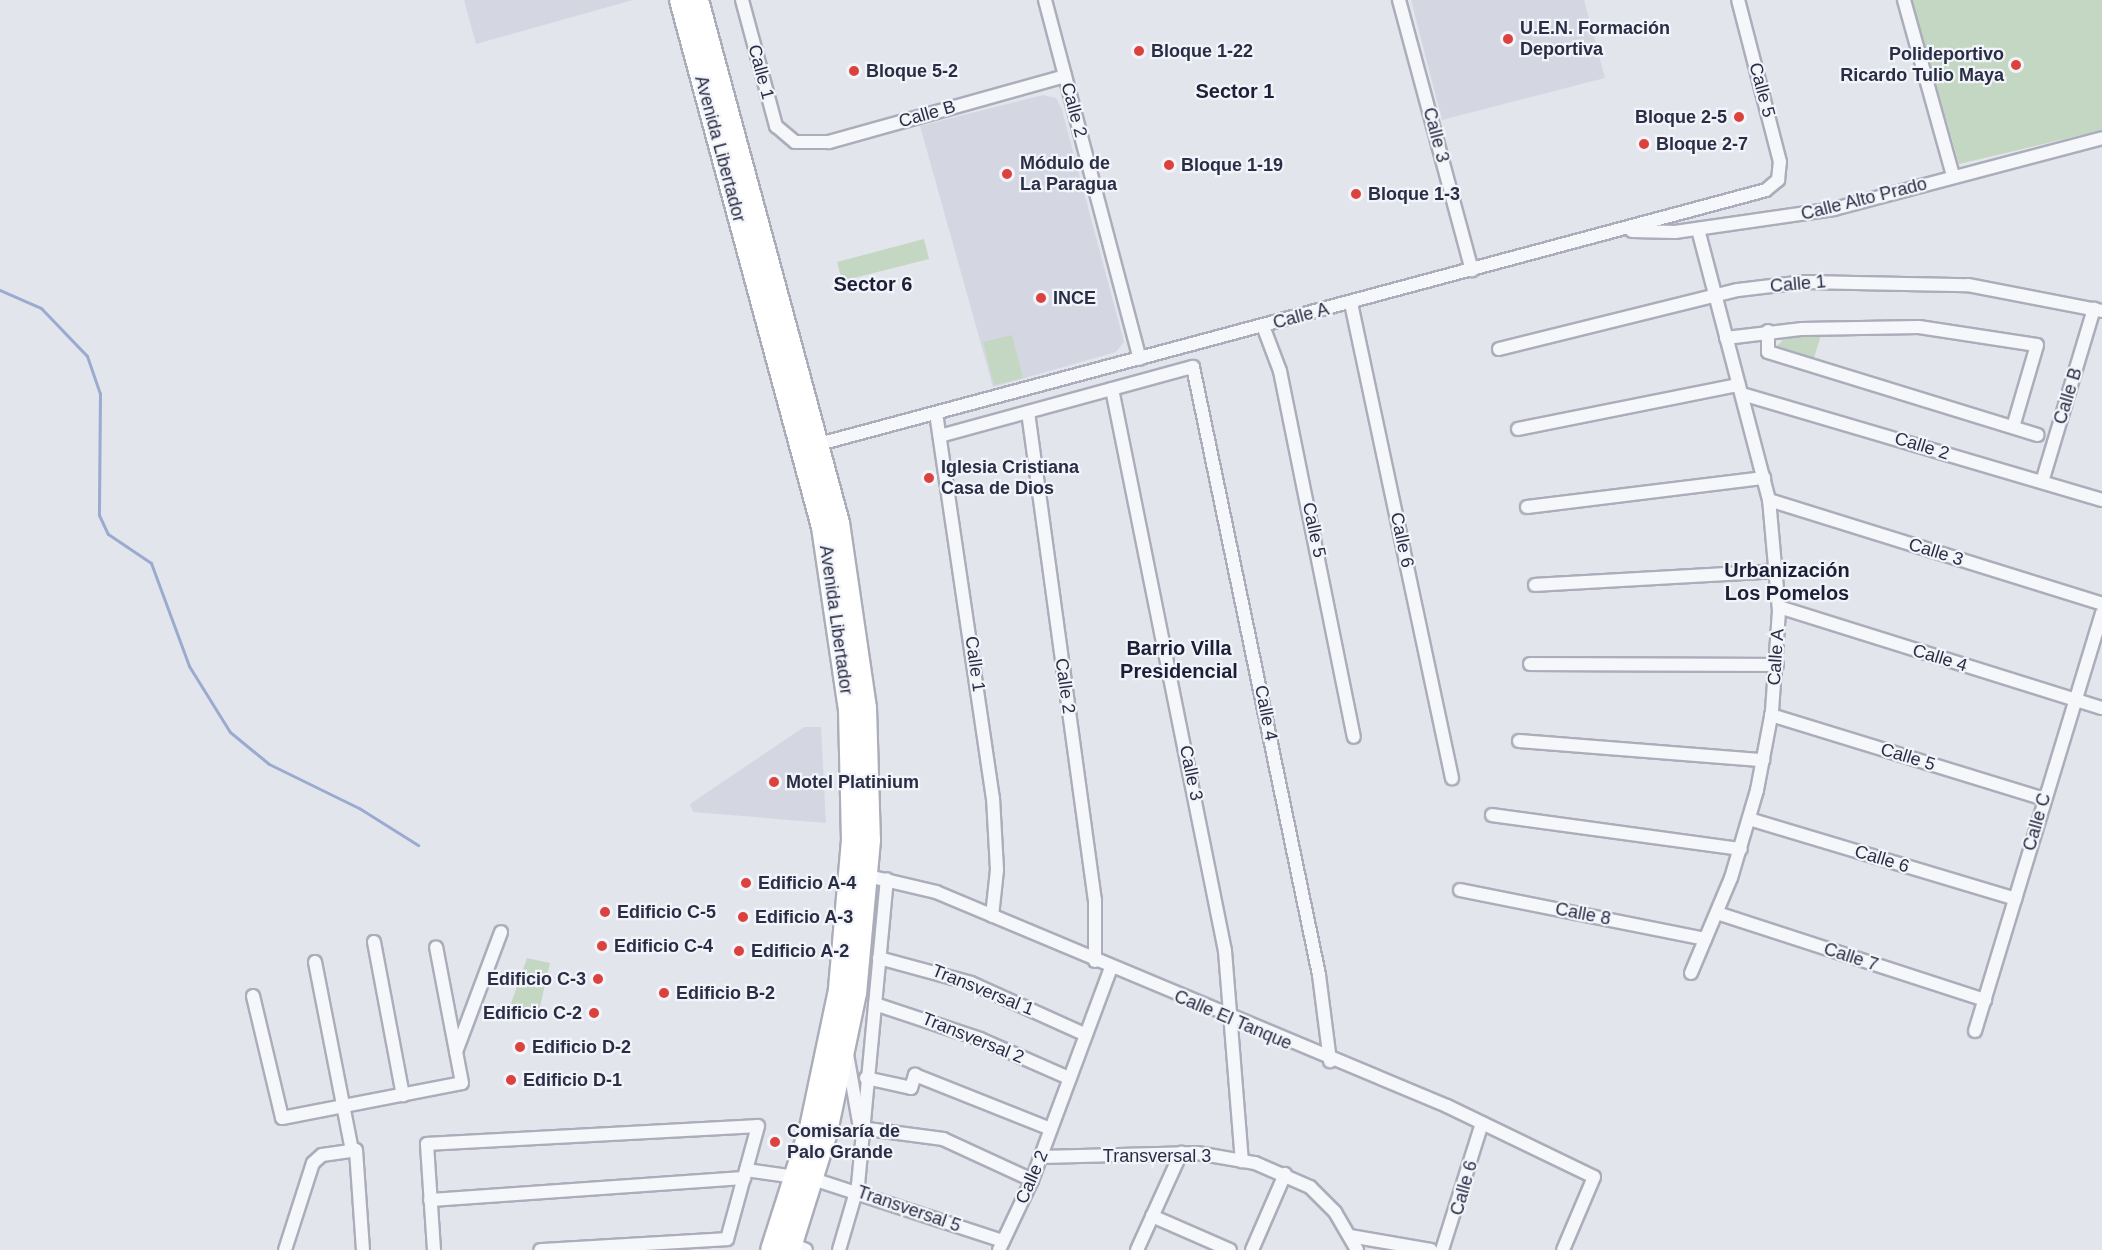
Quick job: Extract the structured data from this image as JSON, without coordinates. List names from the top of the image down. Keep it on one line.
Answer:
{"streets":{"main road":["Avenida Libertador"],"street":["Calle 1","Calle 5","Calle 2","Calle B","Calle 3","Calle Alto Prado","Calle A","Calle 6","Calle 4","Calle C","Calle 8","Calle 7","Transversal 1","Calle El Tanque","Transversal 2","Transversal 3","Transversal 5"]},"crossings":[["Calle 1","Calle B"],["Calle 1","Calle A"],["Calle 1","Calle El Tanque"],["Calle 5","Calle A"],["Calle 5","Calle C"],["Calle 2","Calle B"],["Calle 2","Calle A"],["Calle 2","Calle 4"],["Calle 2","Transversal 1"],["Calle 2","Calle El Tanque"],["Calle 2","Transversal 2"],["Calle 2","Transversal 3"],["Calle 2","Transversal 5"],["Calle 3","Calle A"],["Calle 3","Calle El Tanque"],["Calle 3","Transversal 3"],["Avenida Libertador","Calle A"],["Avenida Libertador","Transversal 1"],["Avenida Libertador","Calle El Tanque"],["Avenida Libertador","Transversal 2"],["Avenida Libertador","Transversal 5"],["Calle Alto Prado","Calle A"],["Calle A","Calle 6"],["Calle A","Calle 4"],["Calle A","Calle 8"],["Calle A","Calle 7"],["Calle 6","Calle C"],["Calle 6","Calle El Tanque"],["Calle 4","Calle C"],["Calle 4","Calle El Tanque"],["Calle C","Calle 7"]],"districts":["Sector 1","Sector 6","Urbanización Los Pomelos","Barrio Villa Presidencial"],"places":["U.E.N. Formación Deportiva","Bloque 1-22","Polideportivo Ricardo Tulio Maya","Bloque 5-2","Bloque 2-5","Bloque 2-7","Bloque 1-19","Módulo de La Paragua","Bloque 1-3","INCE","Iglesia Cristiana Casa de Dios","Motel Platinium","Edificio A-4","Edificio C-5","Edificio A-3","Edificio C-4","Edificio A-2","Edificio C-3","Edificio B-2","Edificio C-2","Edificio D-2","Edificio D-1","Comisaría de Palo Grande"]}
